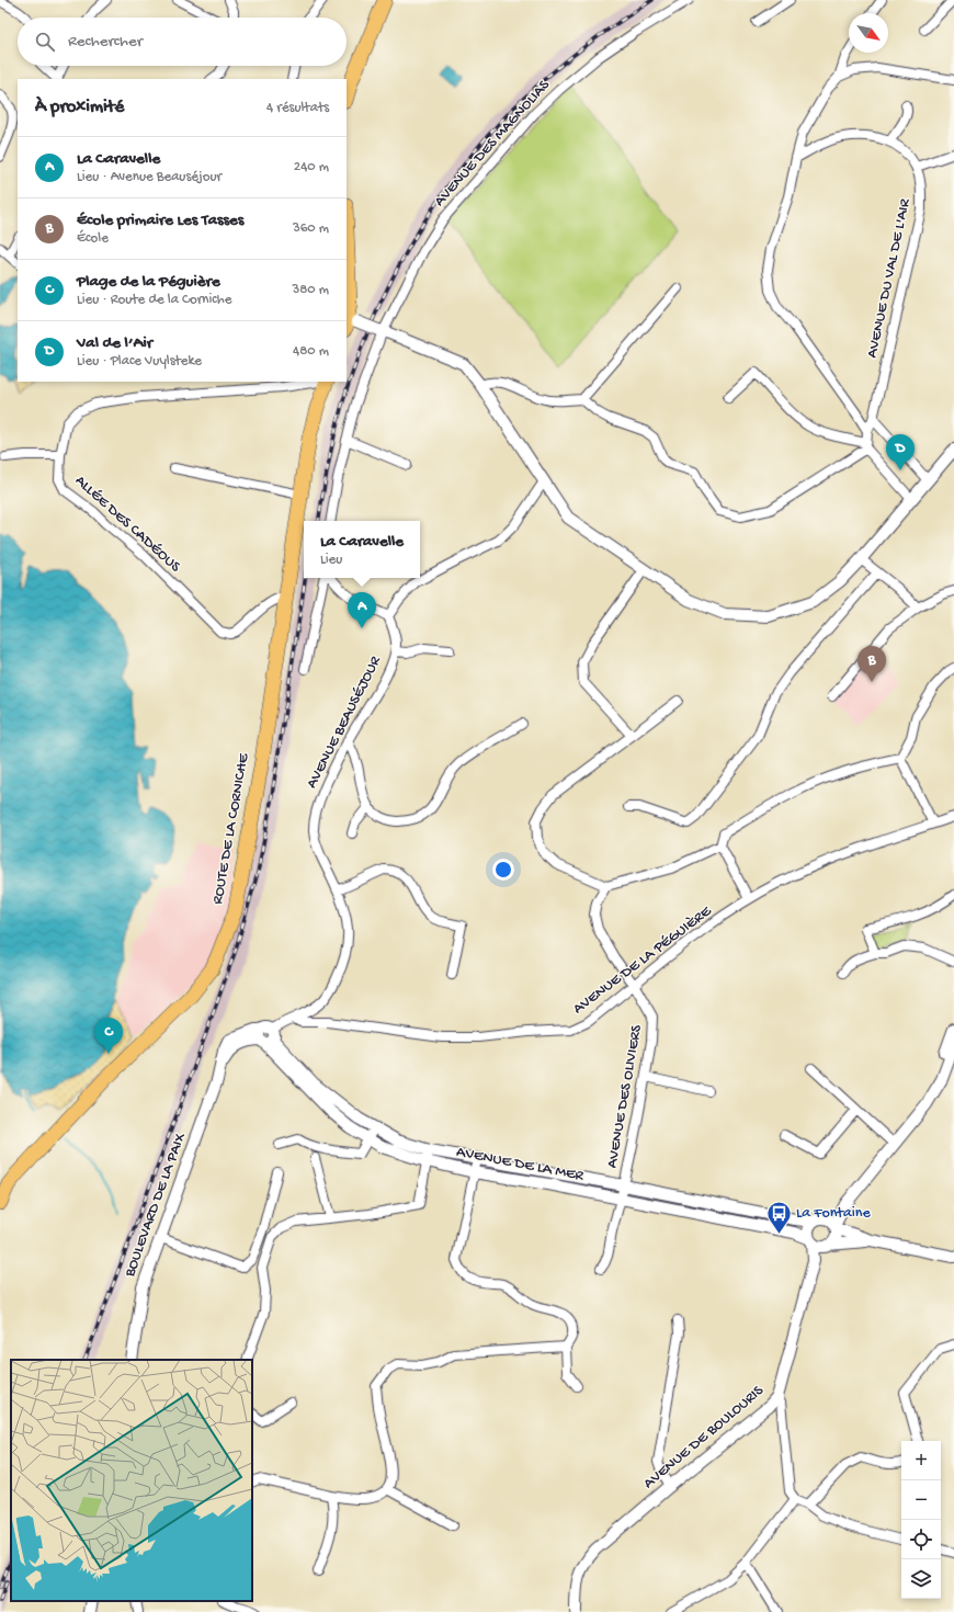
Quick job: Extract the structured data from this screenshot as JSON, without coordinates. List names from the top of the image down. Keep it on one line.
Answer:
{"streets":{"main road":["ROUTE DE LA CORNICHE"],"street":["AVENUE DES MAGNOLIAS","AVENUE DU VAL DE L'AIR","ALLÉE DES CADÉOUS","AVENUE BEAUSÉJOUR","AVENUE DE LA PÉGUIÈRE","AVENUE DES OLIVIERS","AVENUE DE LA MER","BOULEVARD DE LA PAIX","AVENUE DE BOULOURIS"]},"crossings":[["ALLÉE DES CADÉOUS","ROUTE DE LA CORNICHE"],["AVENUE BEAUSÉJOUR","AVENUE DE LA PÉGUIÈRE"],["AVENUE DE LA PÉGUIÈRE","AVENUE DES OLIVIERS"],["AVENUE DES OLIVIERS","AVENUE DE LA MER"],["AVENUE DE LA MER","BOULEVARD DE LA PAIX"],["AVENUE DE LA MER","AVENUE DE BOULOURIS"]],"places":{"bus stop":["La Fontaine"]},"north":"bottom right","page":{"search":"Rechercher","heading":["À proximité","4 résultats"],"list":[{"mark":"A","name":"La Caravelle","note":"Lieu · Avenue Beauséjour","value":"240 m"},{"mark":"B","name":"École primaire Les Tasses","note":"École","value":"360 m"},{"mark":"C","name":"Plage de la Péguière","note":"Lieu · Route de la Corniche","value":"380 m"},{"mark":"D","name":"Val de l’Air","note":"Lieu · Place Vuylsteke","value":"480 m"}],"pins":["D","A","B","C"],"popup":["La Caravelle","Lieu"],"map_buttons":["+","−"]}}
